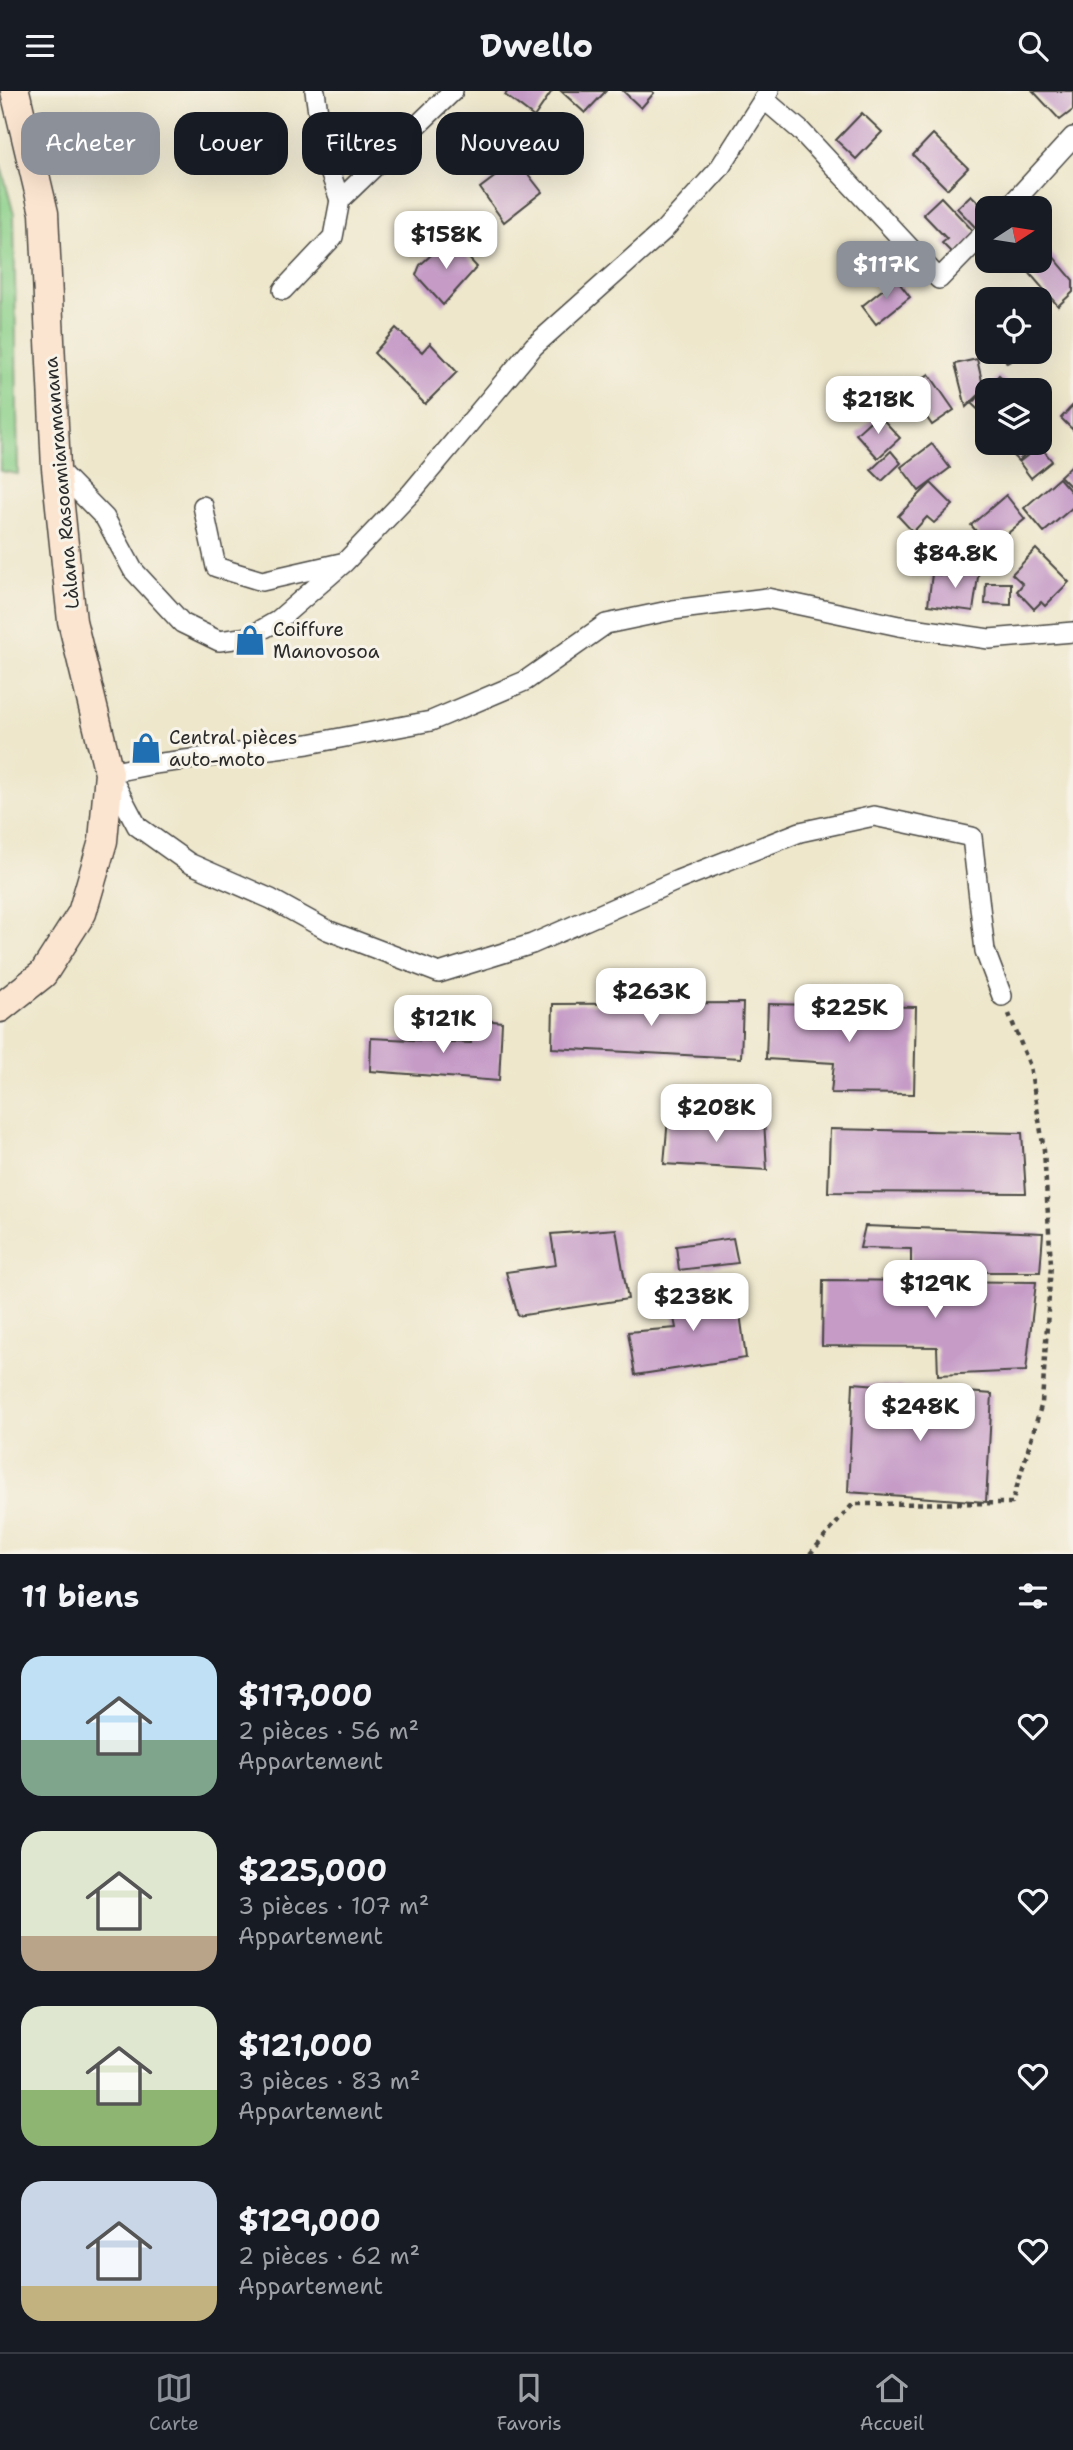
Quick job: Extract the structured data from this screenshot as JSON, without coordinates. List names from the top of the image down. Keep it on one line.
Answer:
{"streets":{"main road":["Làlana Rasoamiaramanana"]},"places":{"shop":["Coiffure Manovosoa","Central pièces auto-moto"]},"north":"right","page":{"header":"Dwello","chip":["Acheter","Louer","Filtres","Nouveau"],"price":["$158K","$117K","$218K","$84.8K","$263K","$225K","$121K","$208K","$129K","$238K","$248K"],"heading":"11 biens","list":[{"name":"$117,000","note":"2 pièces · 56 m² · Appartement"},{"name":"$225,000","note":"3 pièces · 107 m² · Appartement"},{"name":"$121,000","note":"3 pièces · 83 m² · Appartement"},{"name":"$129,000","note":"2 pièces · 62 m² · Appartement"}],"tabs":["Carte","Favoris","Accueil"]}}
